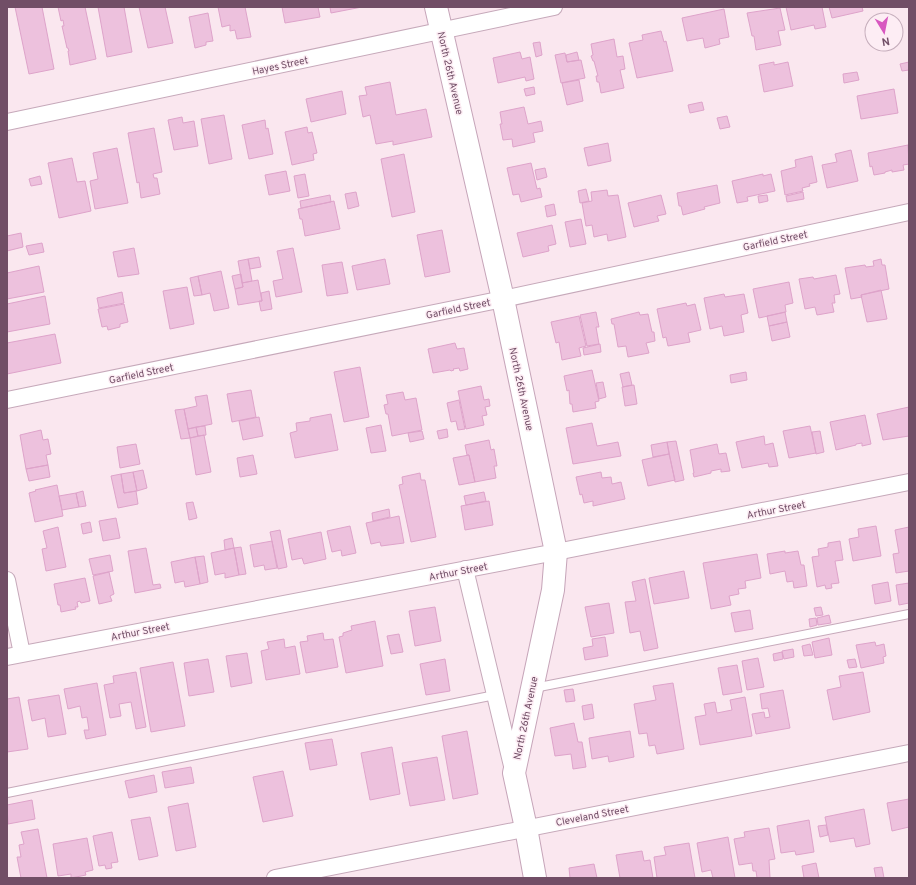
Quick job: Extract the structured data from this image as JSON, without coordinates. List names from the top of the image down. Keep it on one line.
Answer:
{"streets":{"street":["Hayes Street","North 26th Avenue","Garfield Street","Arthur Street","Cleveland Street"]},"crossings":[["Hayes Street","North 26th Avenue"],["North 26th Avenue","Garfield Street"],["North 26th Avenue","Arthur Street"],["North 26th Avenue","Cleveland Street"]],"north":"bottom"}
